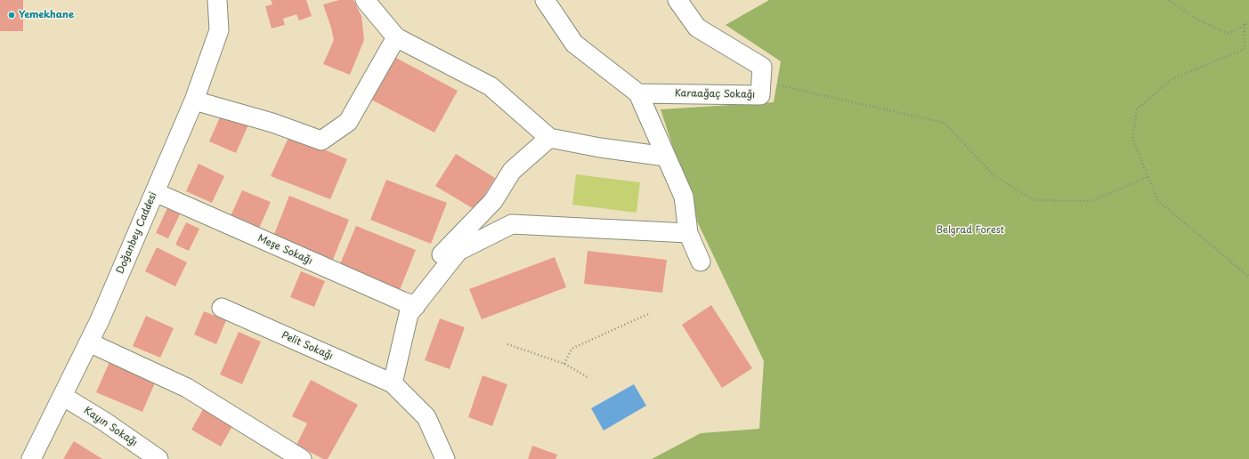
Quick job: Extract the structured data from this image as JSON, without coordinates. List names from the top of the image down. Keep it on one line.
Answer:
{"streets":{"street":["Karaağaç Sokağı","Doğanbey Caddesi","Meşe Sokağı","Pelit Sokağı","Kayın Sokağı"]},"crossings":[["Doğanbey Caddesi","Meşe Sokağı"],["Doğanbey Caddesi","Kayın Sokağı"]],"parks":["Belgrad Forest"],"places":["Yemekhane"]}
